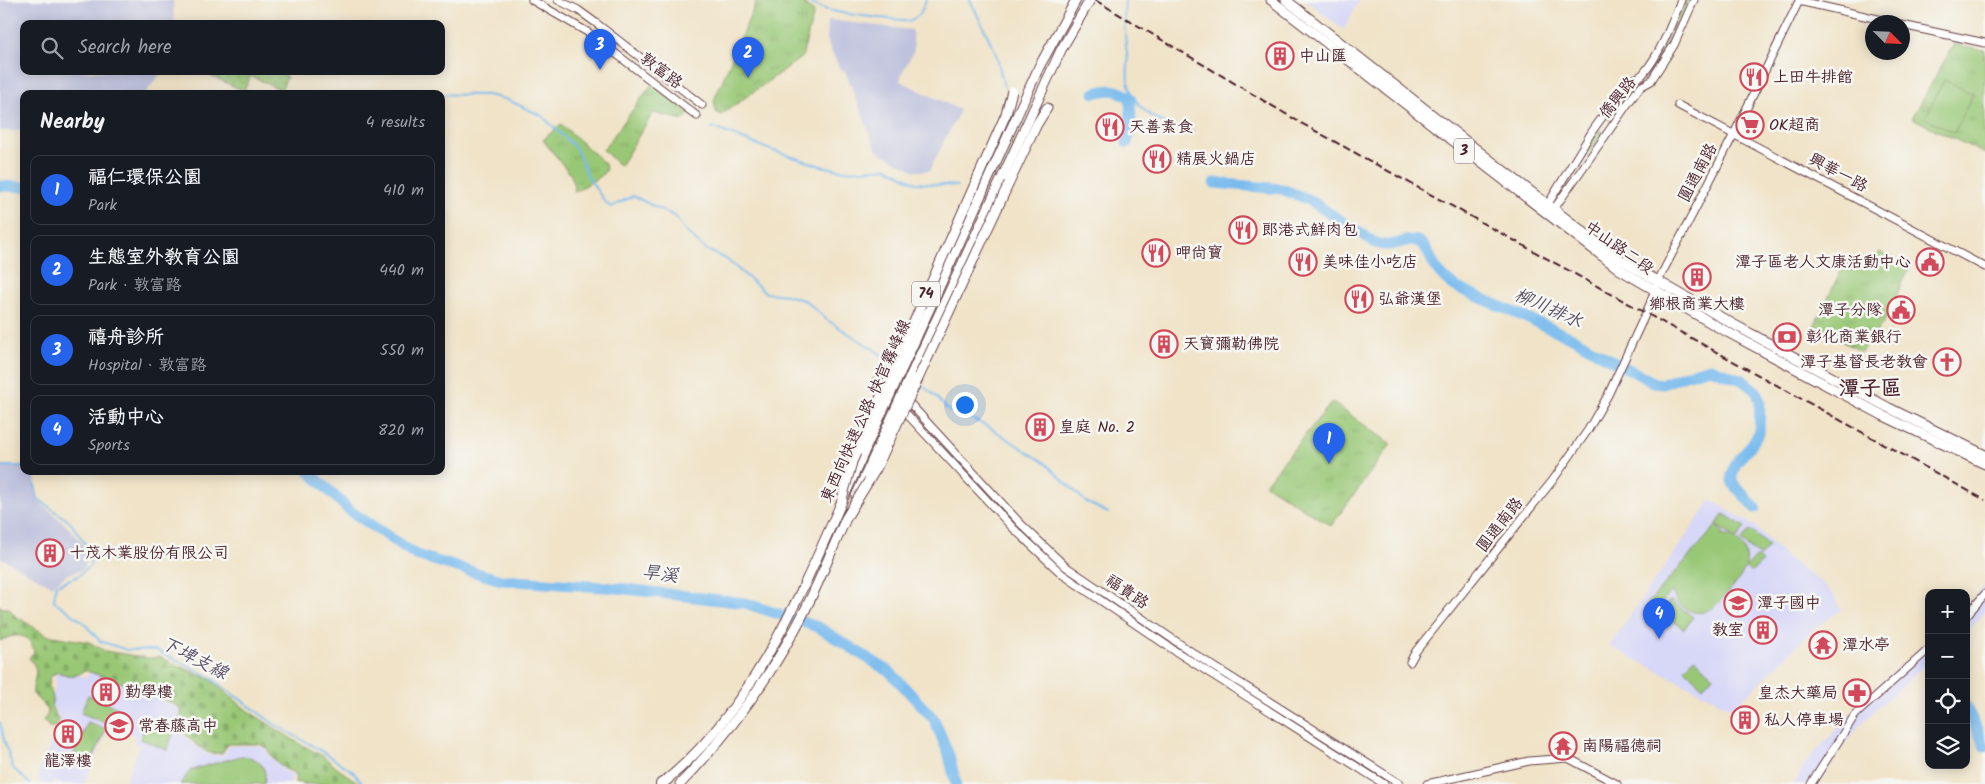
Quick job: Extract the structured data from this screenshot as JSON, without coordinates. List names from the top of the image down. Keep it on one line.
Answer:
{"streets":{"main road":["3","中山路二段","74","東西向快速公路 快官霧峰線"],"street":["敦富路","僑興路","圓通南路","興華一路","福貴路"]},"crossings":[["僑興路","中山路二段"],["圓通南路","興華一路"],["圓通南路","中山路二段"],["74","東西向快速公路 快官霧峰線"]],"districts":["潭子區"],"water":["柳川排水","旱溪","下埤支線"],"places":{"building":["中山匯","鄉根商業大樓","天寶彌勒佛院","皇庭 No. 2","十茂木業股份有限公司","教室","勤學樓","私人停車場","龍澤樓"],"restaurant":["上田牛排館","天善素食","精展火鍋店","郎港式鮮肉包","呷尚寶","美味佳小吃店","弘爺漢堡"],"supermarket":["OK超商"],"public building":["潭子區老人文康活動中心","潭子分隊"],"bank":["彰化商業銀行"],"church":["潭子基督長老教會"],"school or university":["潭子國中","常春藤高中"],"temple":["潭水亭","南陽福德祠"],"pharmacy":["皇杰大藥局"]},"north":"bottom right","page":{"search":"Search here","pins":["3","2","1","4"],"heading":["Nearby","4 results"],"list":[{"mark":"1","name":"福仁環保公園","note":"Park","value":"410 m"},{"mark":"2","name":"生態室外教育公園","note":"Park · 敦富路","value":"440 m"},{"mark":"3","name":"禧舟診所","note":"Hospital · 敦富路","value":"550 m"},{"mark":"4","name":"活動中心","note":"Sports","value":"820 m"}],"map_buttons":["+","−"]}}
